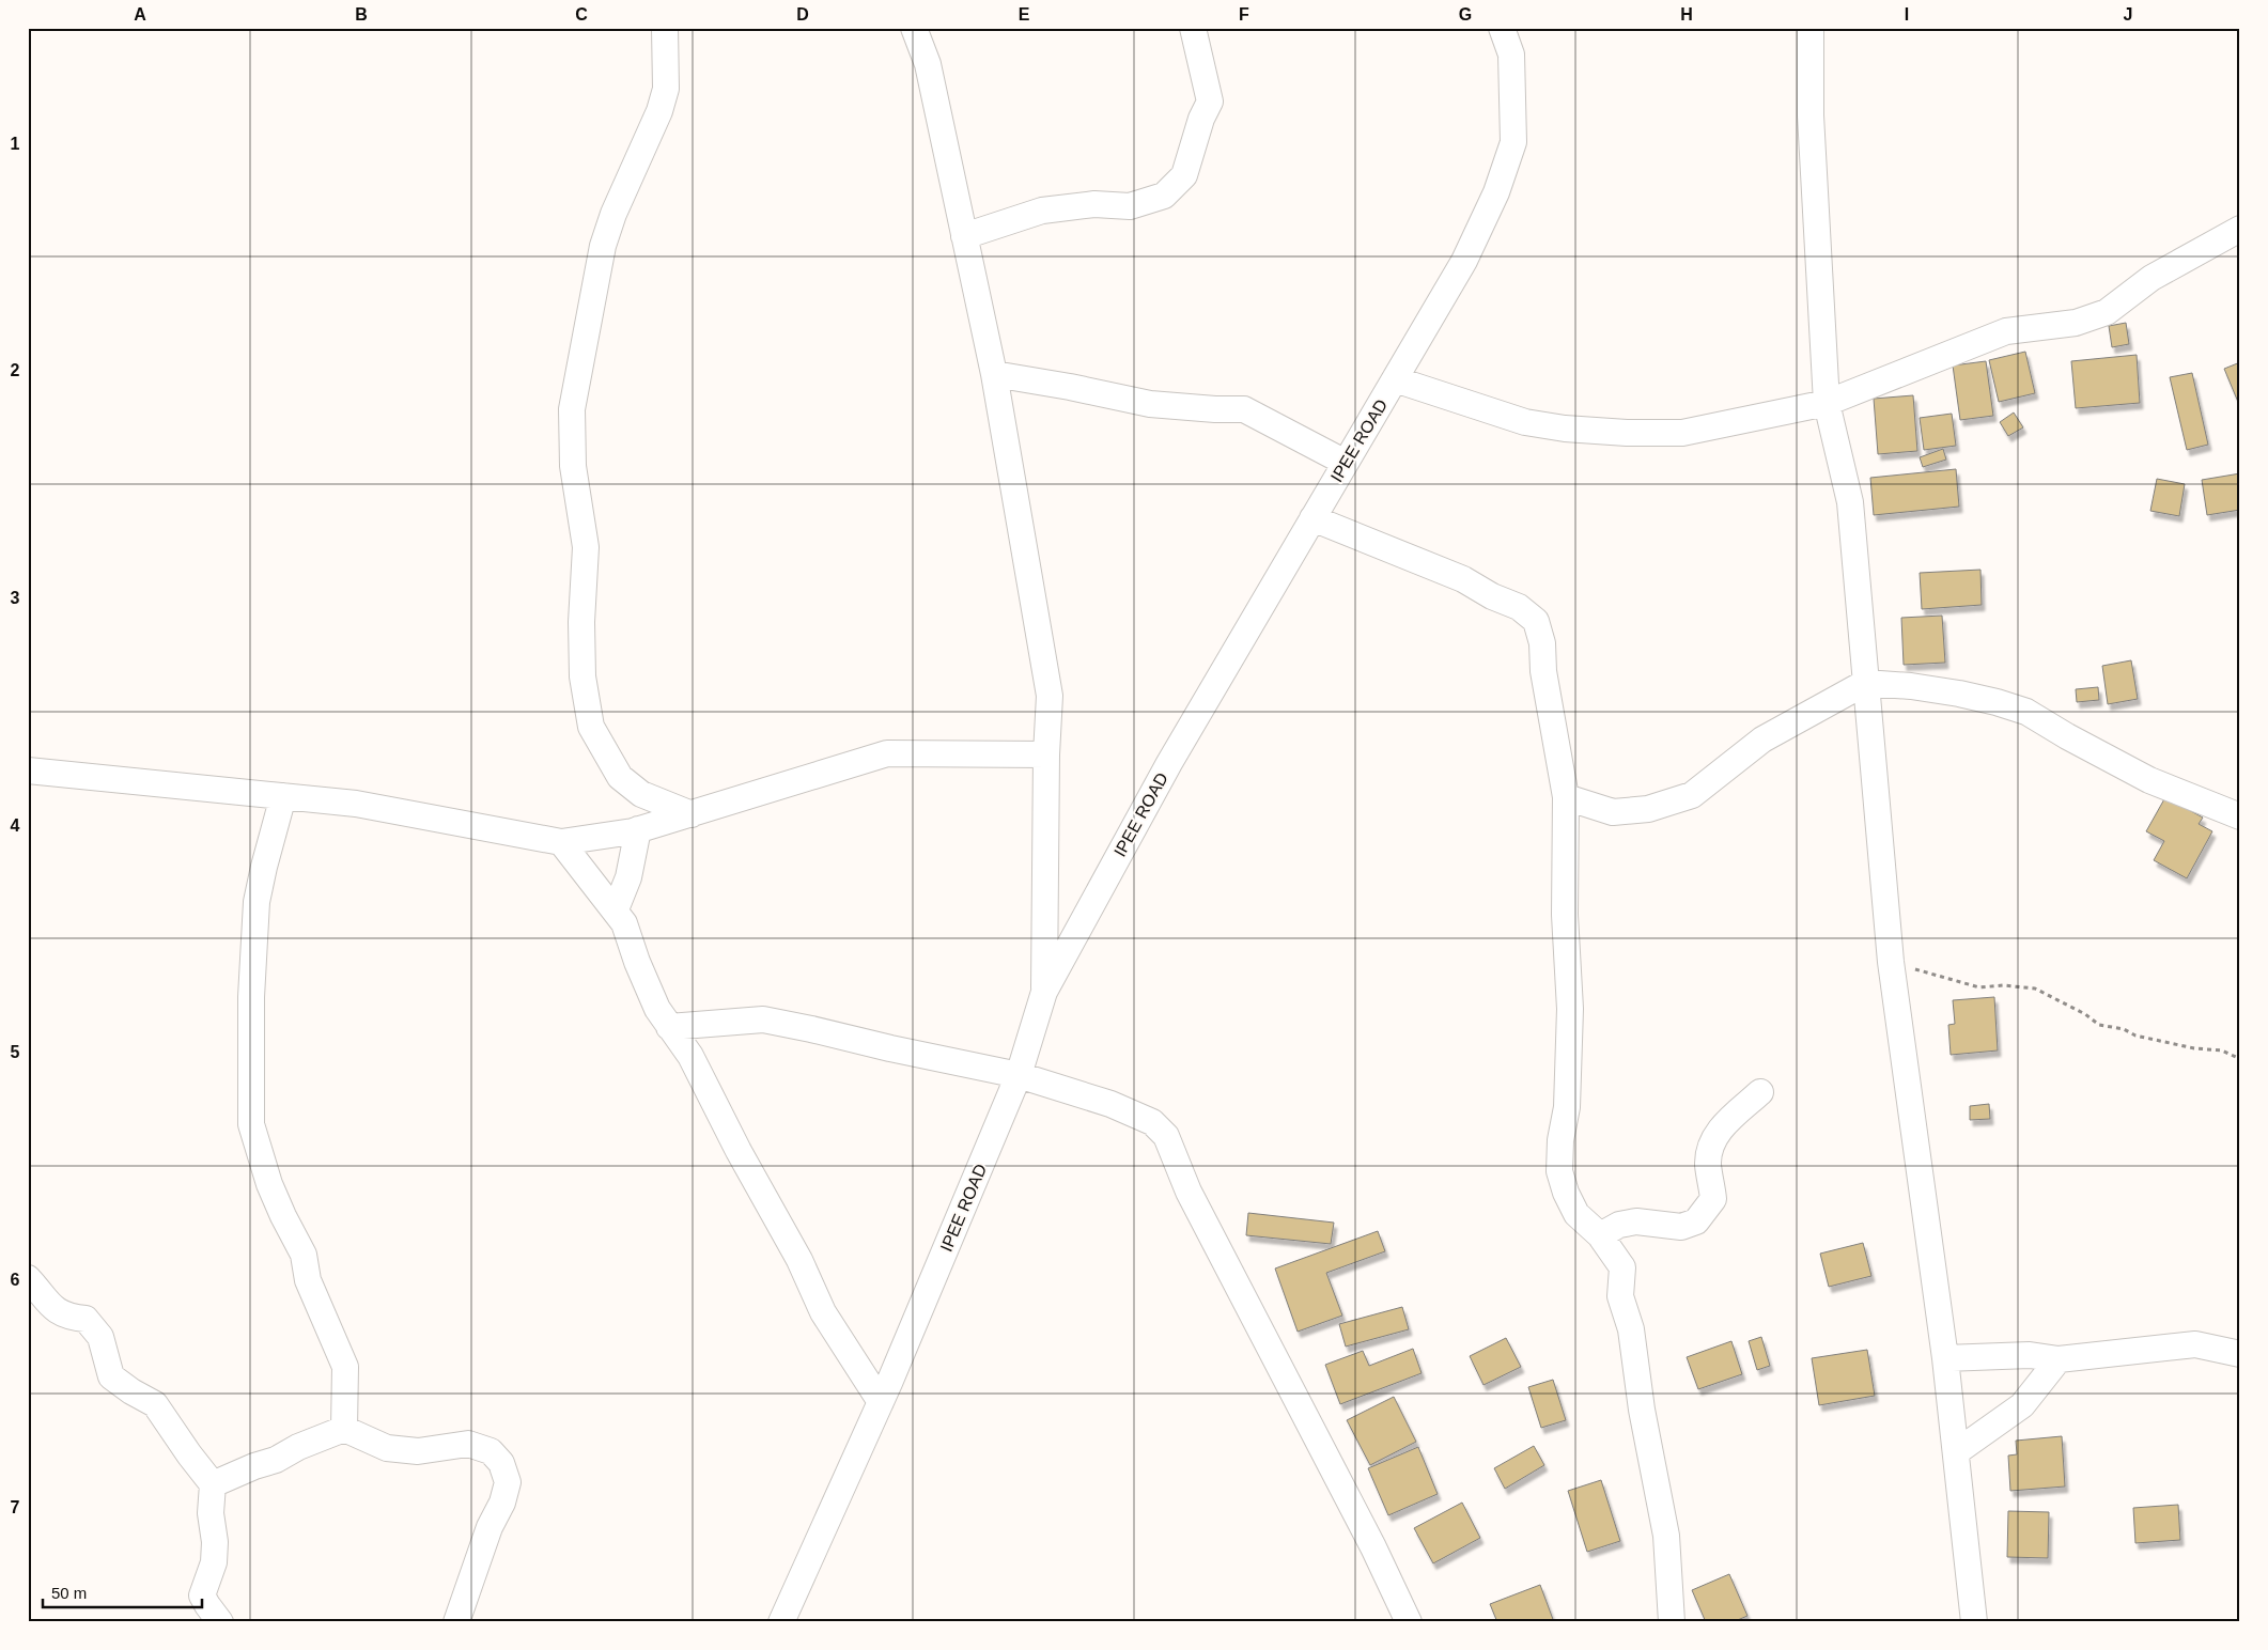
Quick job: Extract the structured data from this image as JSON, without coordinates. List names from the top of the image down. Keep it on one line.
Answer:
{"streets":{"street":["IPEE ROAD"]},"scale_bar":"50 m","grid":{"columns":["A","B","C","D","E","F","G","H","I","J"],"rows":["1","2","3","4","5","6","7"]}}
